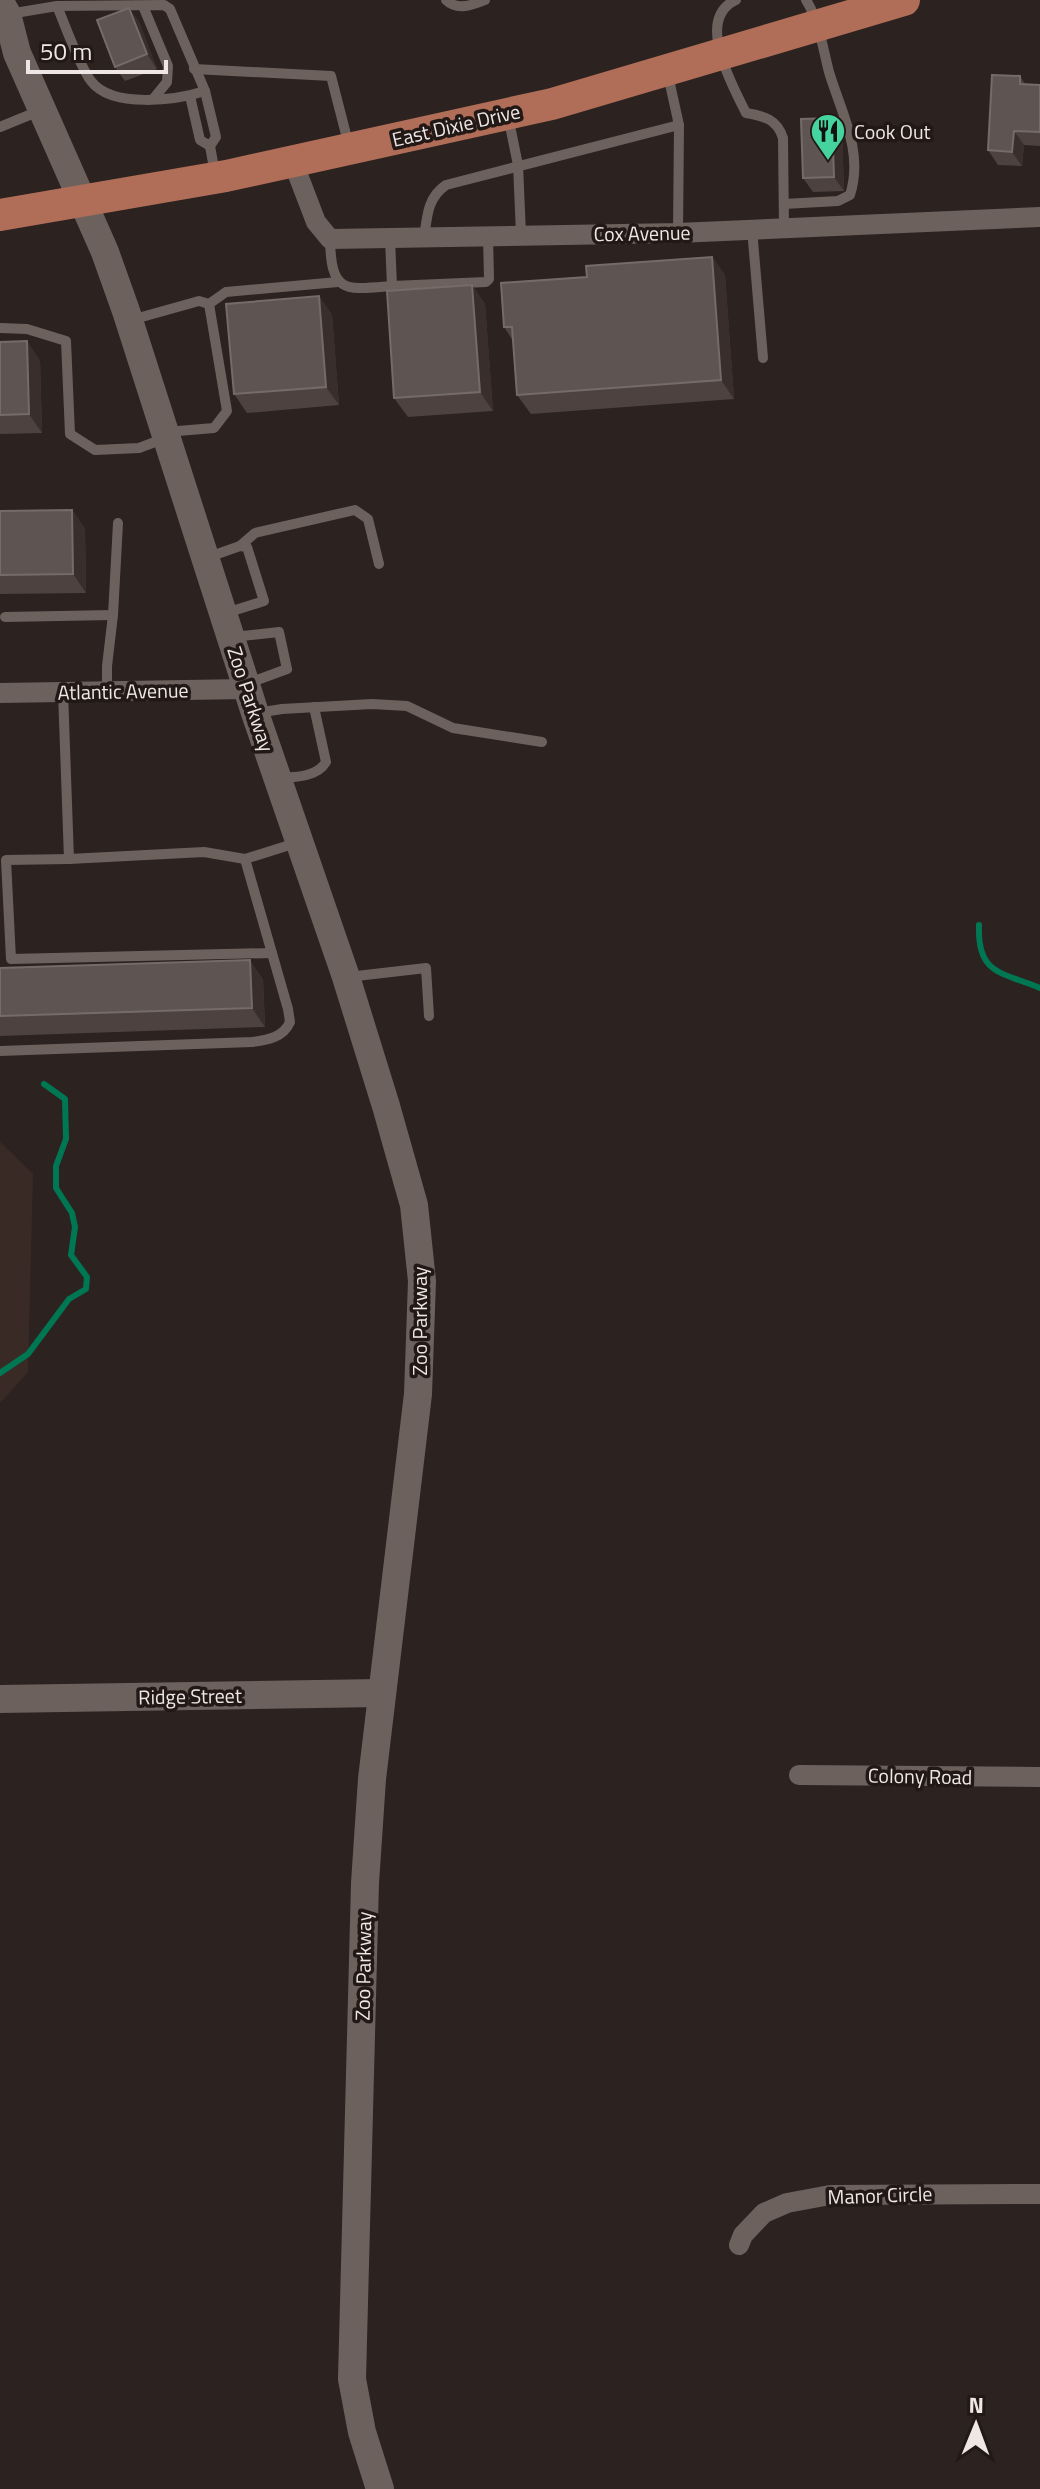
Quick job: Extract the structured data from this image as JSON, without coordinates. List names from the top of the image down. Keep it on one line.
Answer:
{"streets":{"main road":["East Dixie Drive","Zoo Parkway","Ridge Street"],"street":["Cox Avenue","Atlantic Avenue","Colony Road","Manor Circle"]},"crossings":[["East Dixie Drive","Zoo Parkway"],["Atlantic Avenue","Zoo Parkway"],["Zoo Parkway","Ridge Street"]],"places":{"restaurant":["Cook Out"]},"scale_bar":"50 m","north":"top"}
